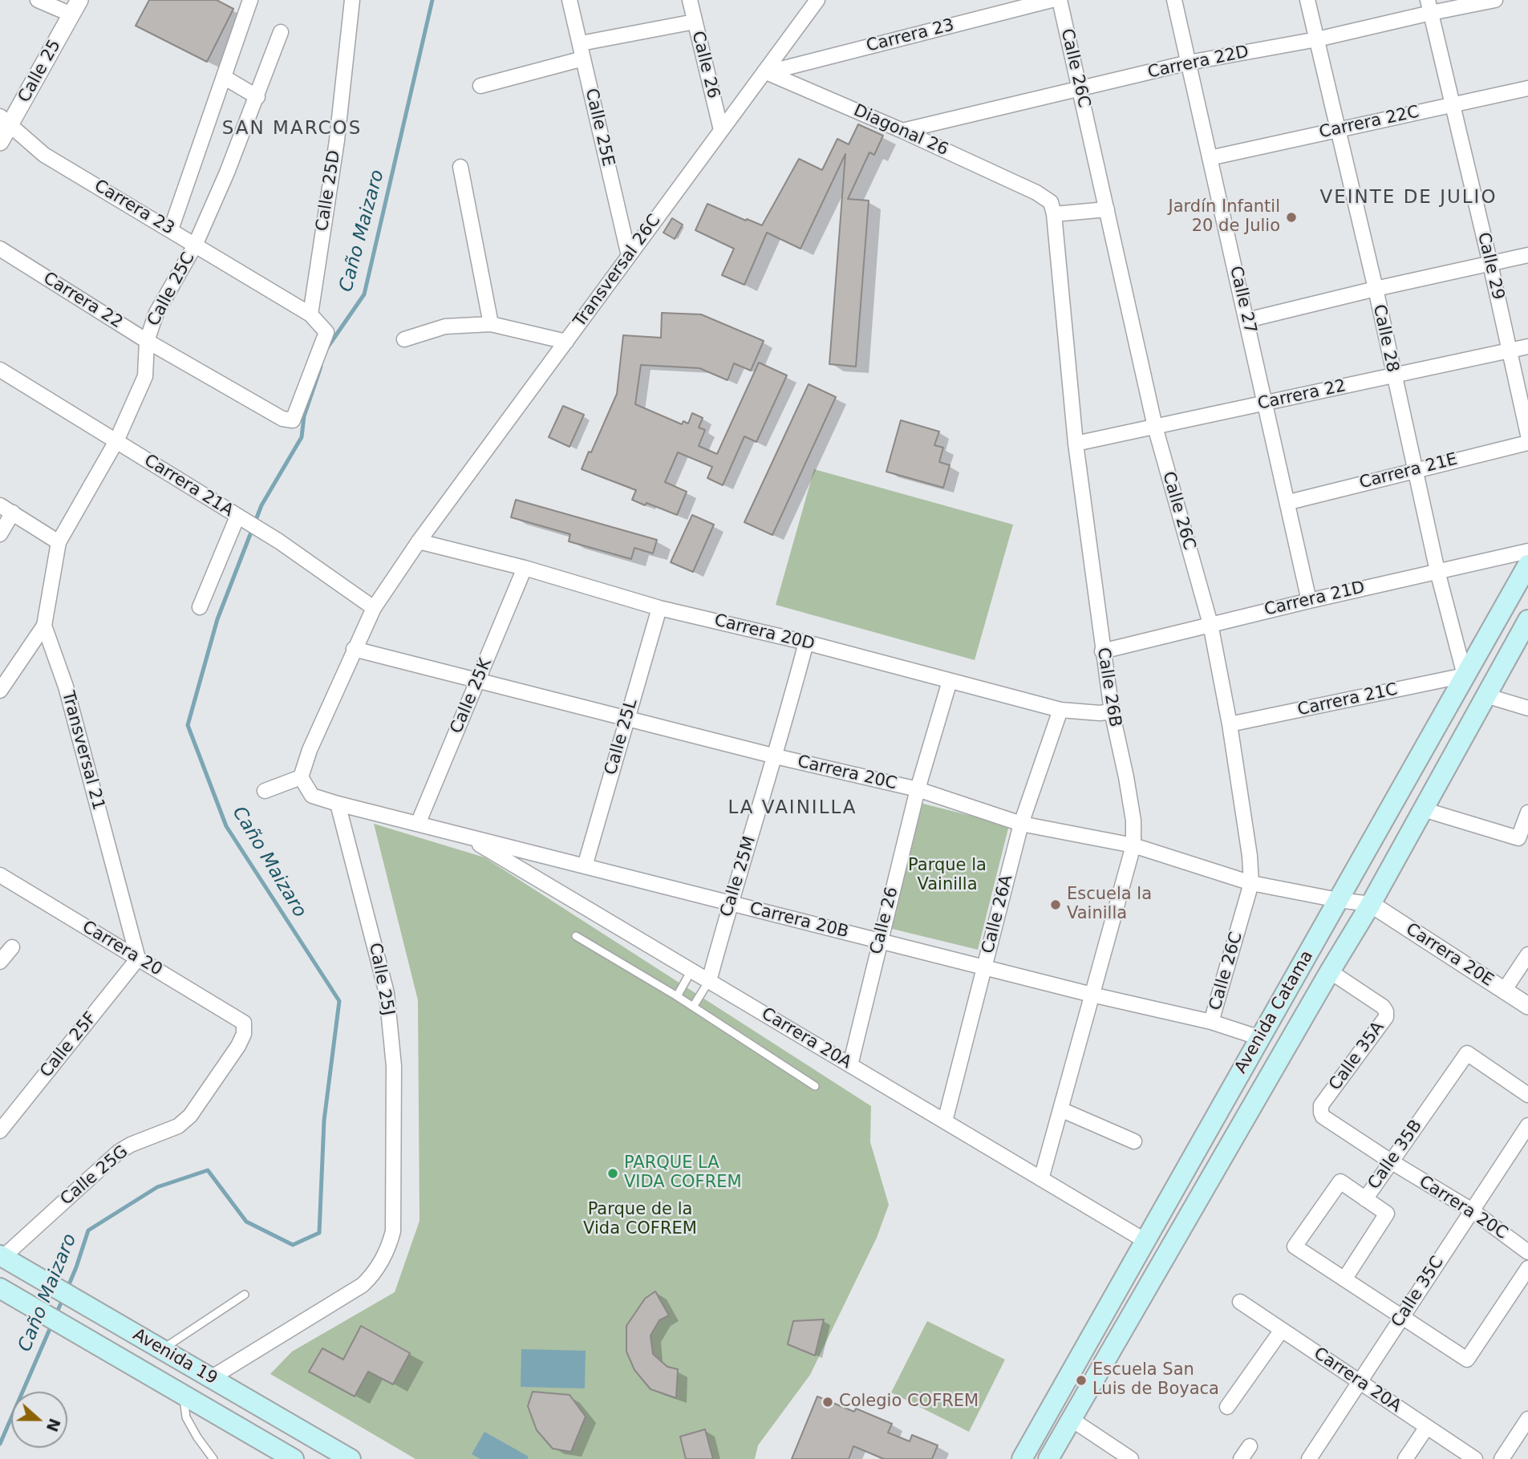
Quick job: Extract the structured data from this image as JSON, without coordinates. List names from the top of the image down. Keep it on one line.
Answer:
{"streets":{"main road":["Avenida Catama","Avenida 19"],"street":["Carrera 23","Carrera 22D","Calle 26","Calle 26C","Calle 25","Carrera 22C","Calle 25E","Diagonal 26","Calle 25D","Calle 29","Transversal 26C","Calle 25C","Calle 27","Carrera 22","Calle 28","Carrera 21E","Carrera 21A","Carrera 21D","Carrera 20D","Calle 26B","Calle 25K","Carrera 21C","Calle 25L","Transversal 21","Carrera 20C","Calle 25M","Calle 26A","Carrera 20B","Carrera 20","Carrera 20E","Calle 25J","Carrera 20A","Calle 25F","Calle 35A","Calle 35B","Calle 25G","Calle 35C"]},"crossings":[["Carrera 23","Calle 25"],["Carrera 23","Diagonal 26"],["Carrera 23","Calle 25D"],["Carrera 23","Transversal 26C"],["Carrera 23","Calle 25C"],["Carrera 23","Carrera 22"],["Carrera 22D","Calle 26C"],["Carrera 22D","Diagonal 26"],["Carrera 22D","Calle 29"],["Carrera 22D","Calle 27"],["Carrera 22D","Calle 28"],["Calle 26","Transversal 26C"],["Calle 26","Carrera 20D"],["Calle 26","Carrera 20C"],["Calle 26","Carrera 20B"],["Calle 26","Carrera 20A"],["Calle 26C","Carrera 22"],["Calle 26C","Carrera 21D"],["Calle 26C","Carrera 21C"],["Calle 26C","Carrera 20C"],["Calle 26C","Carrera 20B"],["Carrera 22C","Calle 29"],["Carrera 22C","Calle 27"],["Carrera 22C","Calle 28"],["Calle 25E","Transversal 26C"],["Diagonal 26","Transversal 26C"],["Diagonal 26","Calle 26B"],["Calle 29","Carrera 22"],["Transversal 26C","Carrera 20D"],["Calle 25C","Carrera 22"],["Calle 25C","Carrera 21A"],["Calle 25C","Transversal 21"],["Calle 27","Carrera 22"],["Calle 27","Carrera 21E"],["Calle 27","Carrera 21D"],["Carrera 22","Calle 28"],["Carrera 22","Calle 26B"],["Calle 28","Carrera 21E"],["Calle 28","Carrera 21D"],["Calle 28","Carrera 21C"],["Calle 28","Avenida Catama"],["Carrera 21D","Calle 26B"],["Carrera 20D","Calle 26B"],["Carrera 20D","Calle 25K"],["Carrera 20D","Calle 25L"],["Carrera 20D","Calle 25M"],["Carrera 20D","Calle 26A"],["Calle 26B","Carrera 20C"],["Calle 26B","Carrera 20B"],["Calle 26B","Carrera 20A"],["Calle 25K","Carrera 20C"],["Calle 25K","Carrera 20B"],["Carrera 21C","Avenida Catama"],["Calle 25L","Carrera 20C"],["Calle 25L","Carrera 20B"],["Transversal 21","Carrera 20"],["Transversal 21","Calle 25F"],["Carrera 20C","Calle 25M"],["Carrera 20C","Calle 26A"],["Carrera 20C","Carrera 20E"],["Carrera 20C","Avenida Catama"],["Carrera 20C","Calle 35A"],["Carrera 20C","Calle 35B"],["Carrera 20C","Calle 35C"],["Calle 25M","Carrera 20B"],["Calle 25M","Carrera 20A"],["Calle 26A","Carrera 20B"],["Calle 26A","Carrera 20A"],["Carrera 20B","Calle 25J"],["Carrera 20B","Avenida Catama"],["Carrera 20B","Carrera 20A"],["Carrera 20","Calle 25F"],["Carrera 20","Calle 25G"],["Carrera 20E","Avenida Catama"],["Calle 25J","Avenida 19"],["Avenida Catama","Carrera 20A"],["Avenida Catama","Calle 35A"],["Carrera 20A","Calle 35C"],["Calle 25G","Avenida 19"]],"districts":["SAN MARCOS","VEINTE DE JULIO","LA VAINILLA"],"water":["Caño Maizaro"],"parks":["Parque la Vainilla","Parque de la Vida COFREM"],"places":["Jardín Infantil 20 de Julio","Escuela la Vainilla","PARQUE LA VIDA COFREM","Escuela San Luis de Boyaca","Colegio COFREM"],"north":"right"}
